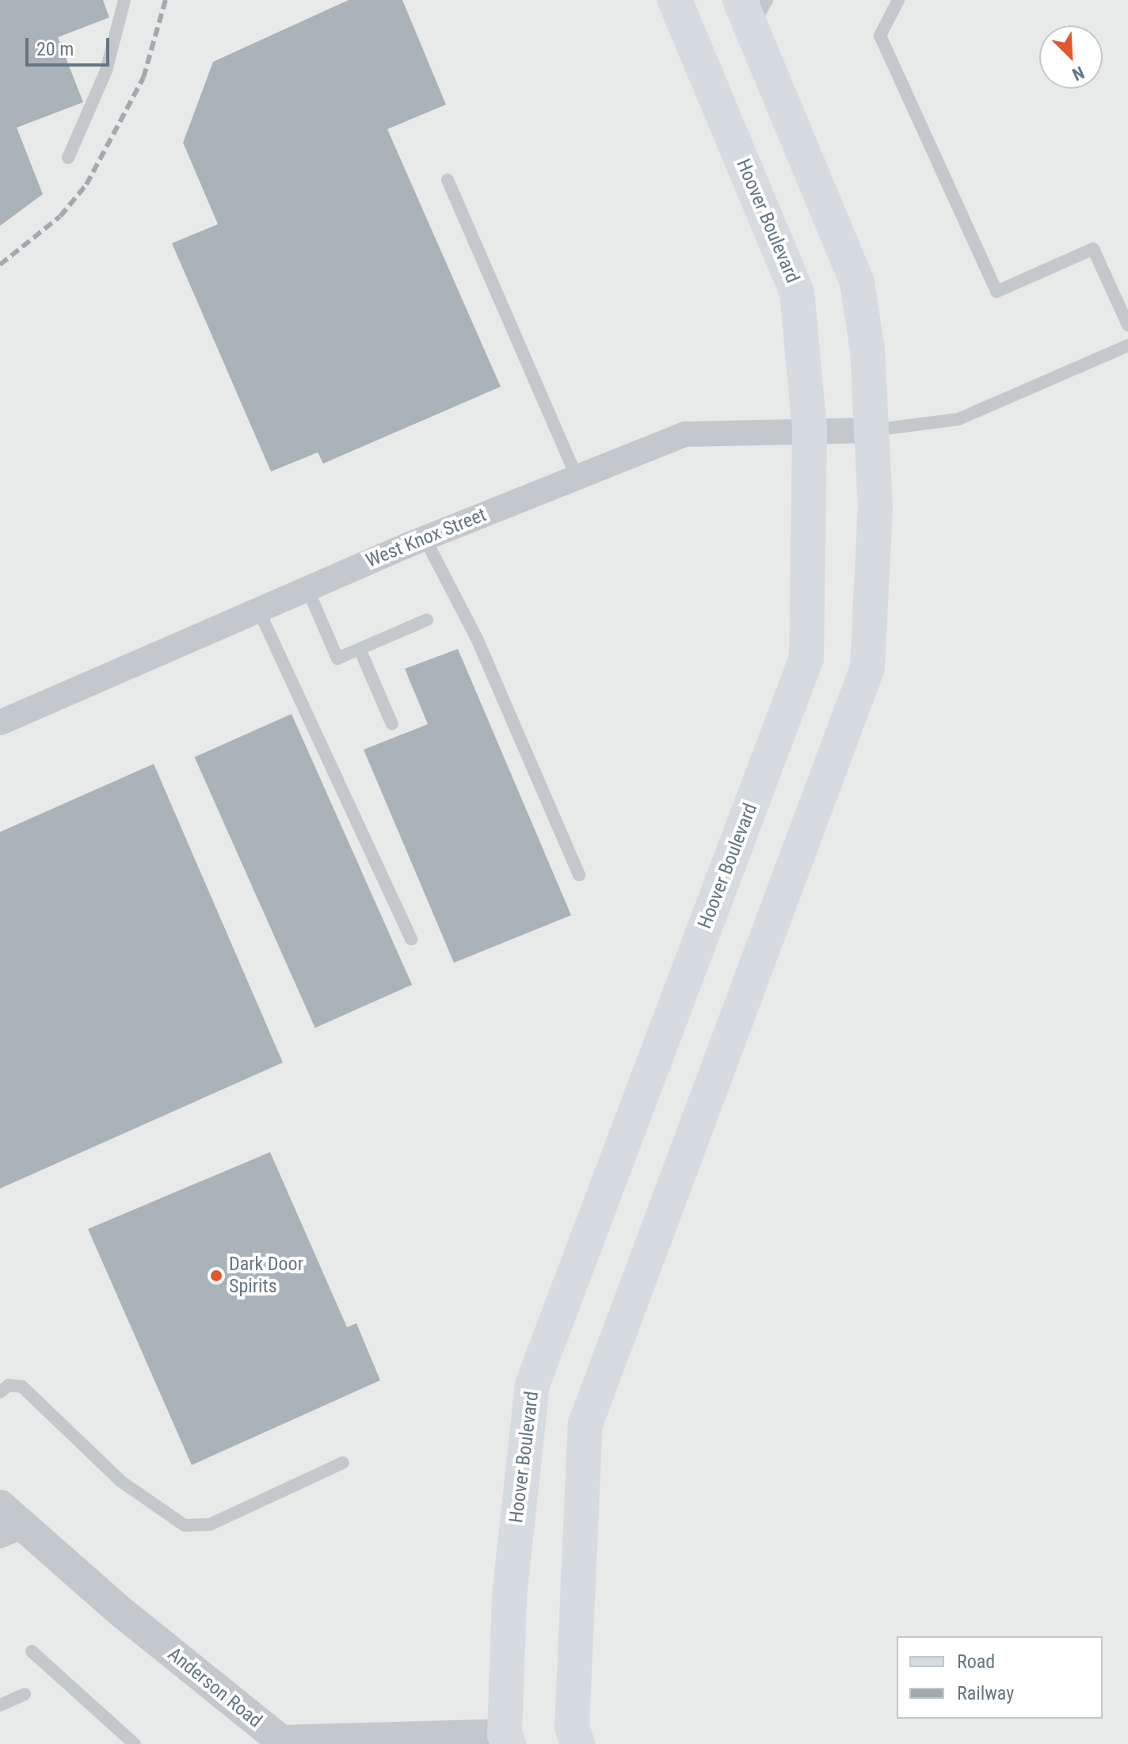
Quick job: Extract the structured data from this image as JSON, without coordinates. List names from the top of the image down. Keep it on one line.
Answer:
{"streets":{"main road":["Hoover Boulevard"],"street":["West Knox Street","Anderson Road"]},"crossings":[["Hoover Boulevard","West Knox Street"],["Hoover Boulevard","Anderson Road"]],"places":["Dark Door Spirits"],"legend":["Road","Railway"],"scale_bar":"20 m","north":"bottom right"}
